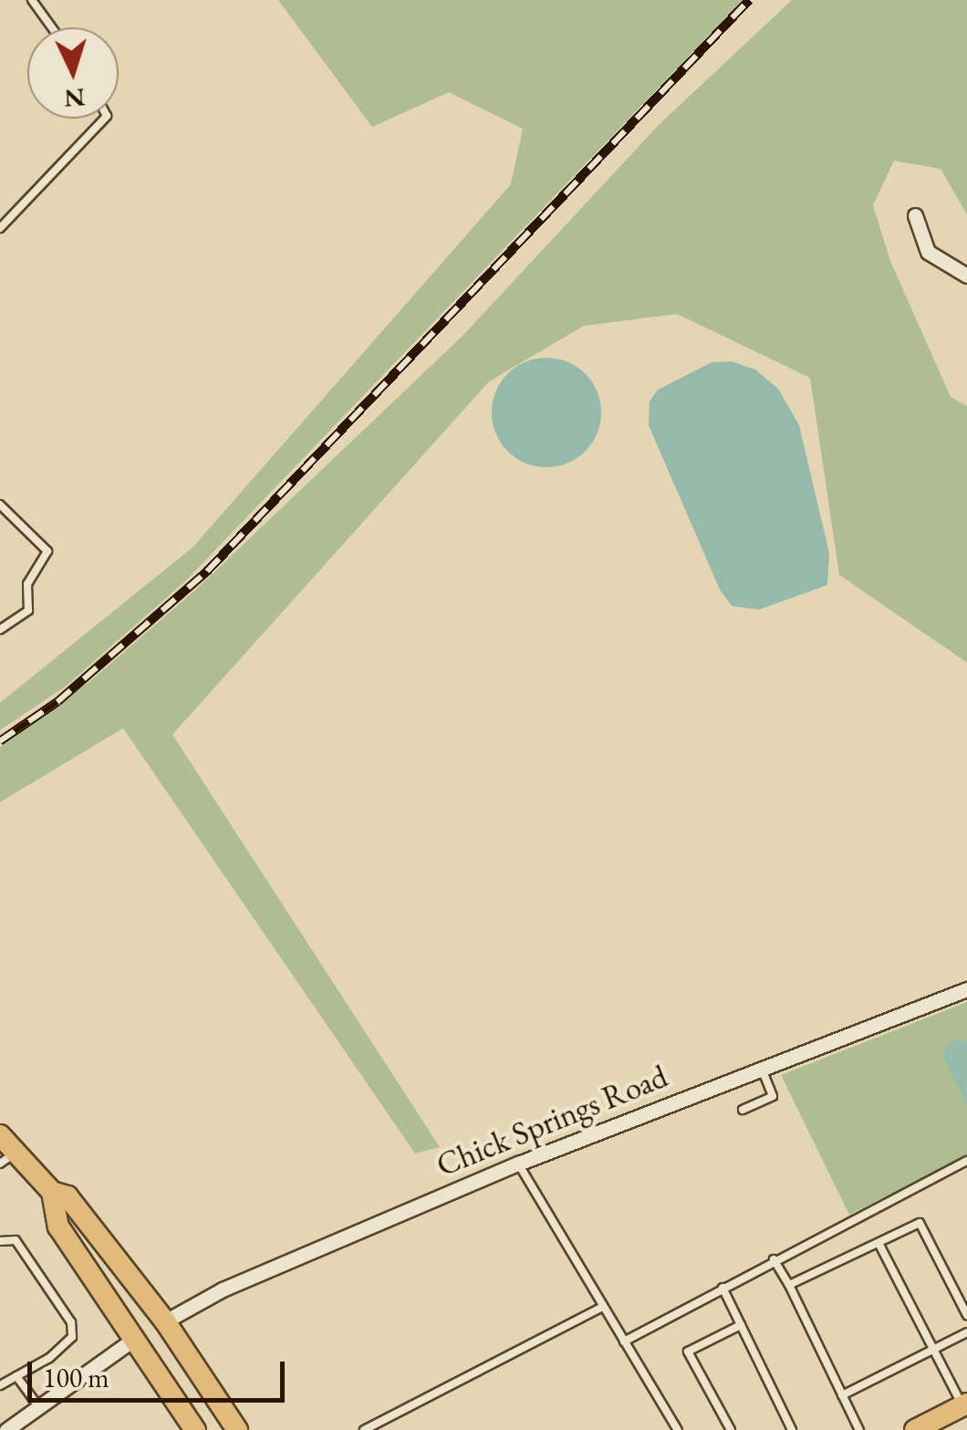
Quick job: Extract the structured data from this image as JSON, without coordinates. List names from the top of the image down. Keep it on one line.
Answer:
{"streets":{"street":["Chick Springs Road"]},"scale_bar":"100 m","north":"bottom"}
